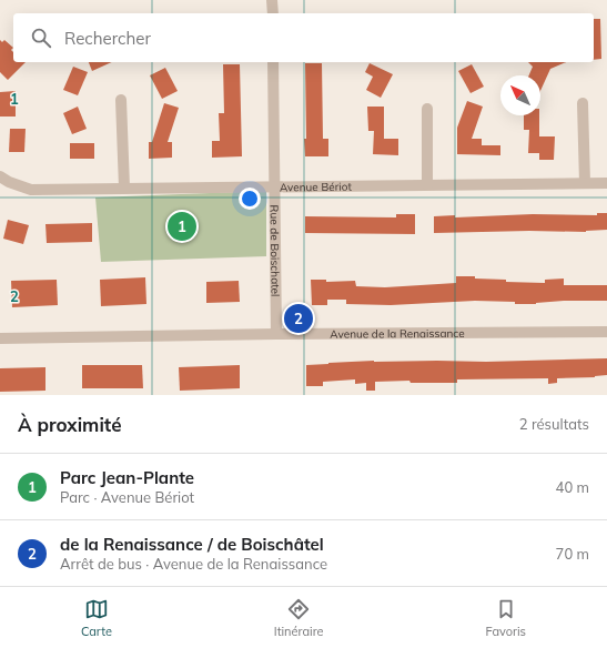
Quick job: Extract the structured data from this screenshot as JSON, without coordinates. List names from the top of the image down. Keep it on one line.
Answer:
{"streets":{"street":["Avenue Bériot","Rue de Boischatel","Avenue de la Renaissance"]},"crossings":[["Avenue Bériot","Rue de Boischatel"],["Rue de Boischatel","Avenue de la Renaissance"]],"north":"top left","page":{"search":"Rechercher","pins":["1","2"],"heading":["À proximité","2 résultats"],"list":[{"mark":"1","name":"Parc Jean-Plante","note":"Parc · Avenue Bériot","value":"40 m"},{"mark":"2","name":"de la Renaissance / de Boischâtel","note":"Arrêt de bus · Avenue de la Renaissance","value":"70 m"}],"nav":["Carte","Itinéraire","Favoris"]},"grid":{"rows":["1","2"]}}
